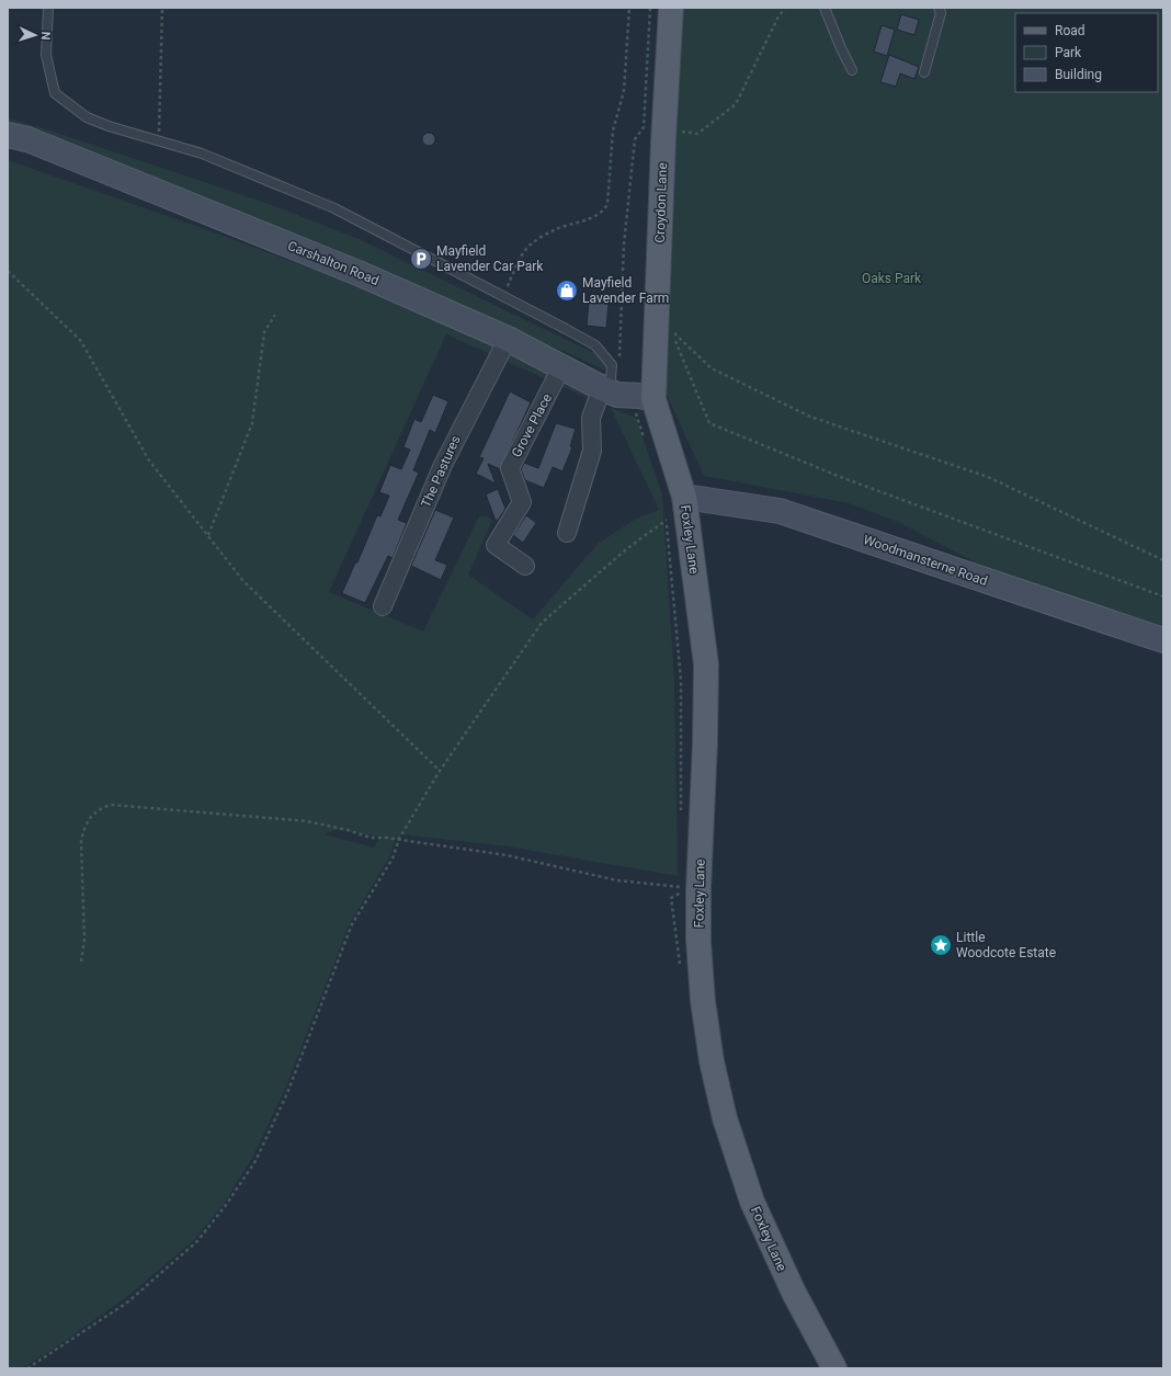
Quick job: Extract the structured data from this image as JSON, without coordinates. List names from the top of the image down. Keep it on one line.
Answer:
{"streets":{"main road":["Croydon Lane","Carshalton Road","Foxley Lane","Woodmansterne Road"],"street":["Grove Place","The Pastures"]},"crossings":[["Croydon Lane","Carshalton Road"],["Croydon Lane","Foxley Lane"],["Carshalton Road","Grove Place"],["Carshalton Road","The Pastures"],["Carshalton Road","Foxley Lane"],["Foxley Lane","Woodmansterne Road"]],"parks":["Oaks Park"],"places":{"parking":["Mayfield Lavender Car Park"],"shop":["Mayfield Lavender Farm"],"place":["Little Woodcote Estate"]},"legend":["Road","Park","Building"],"north":"right"}
